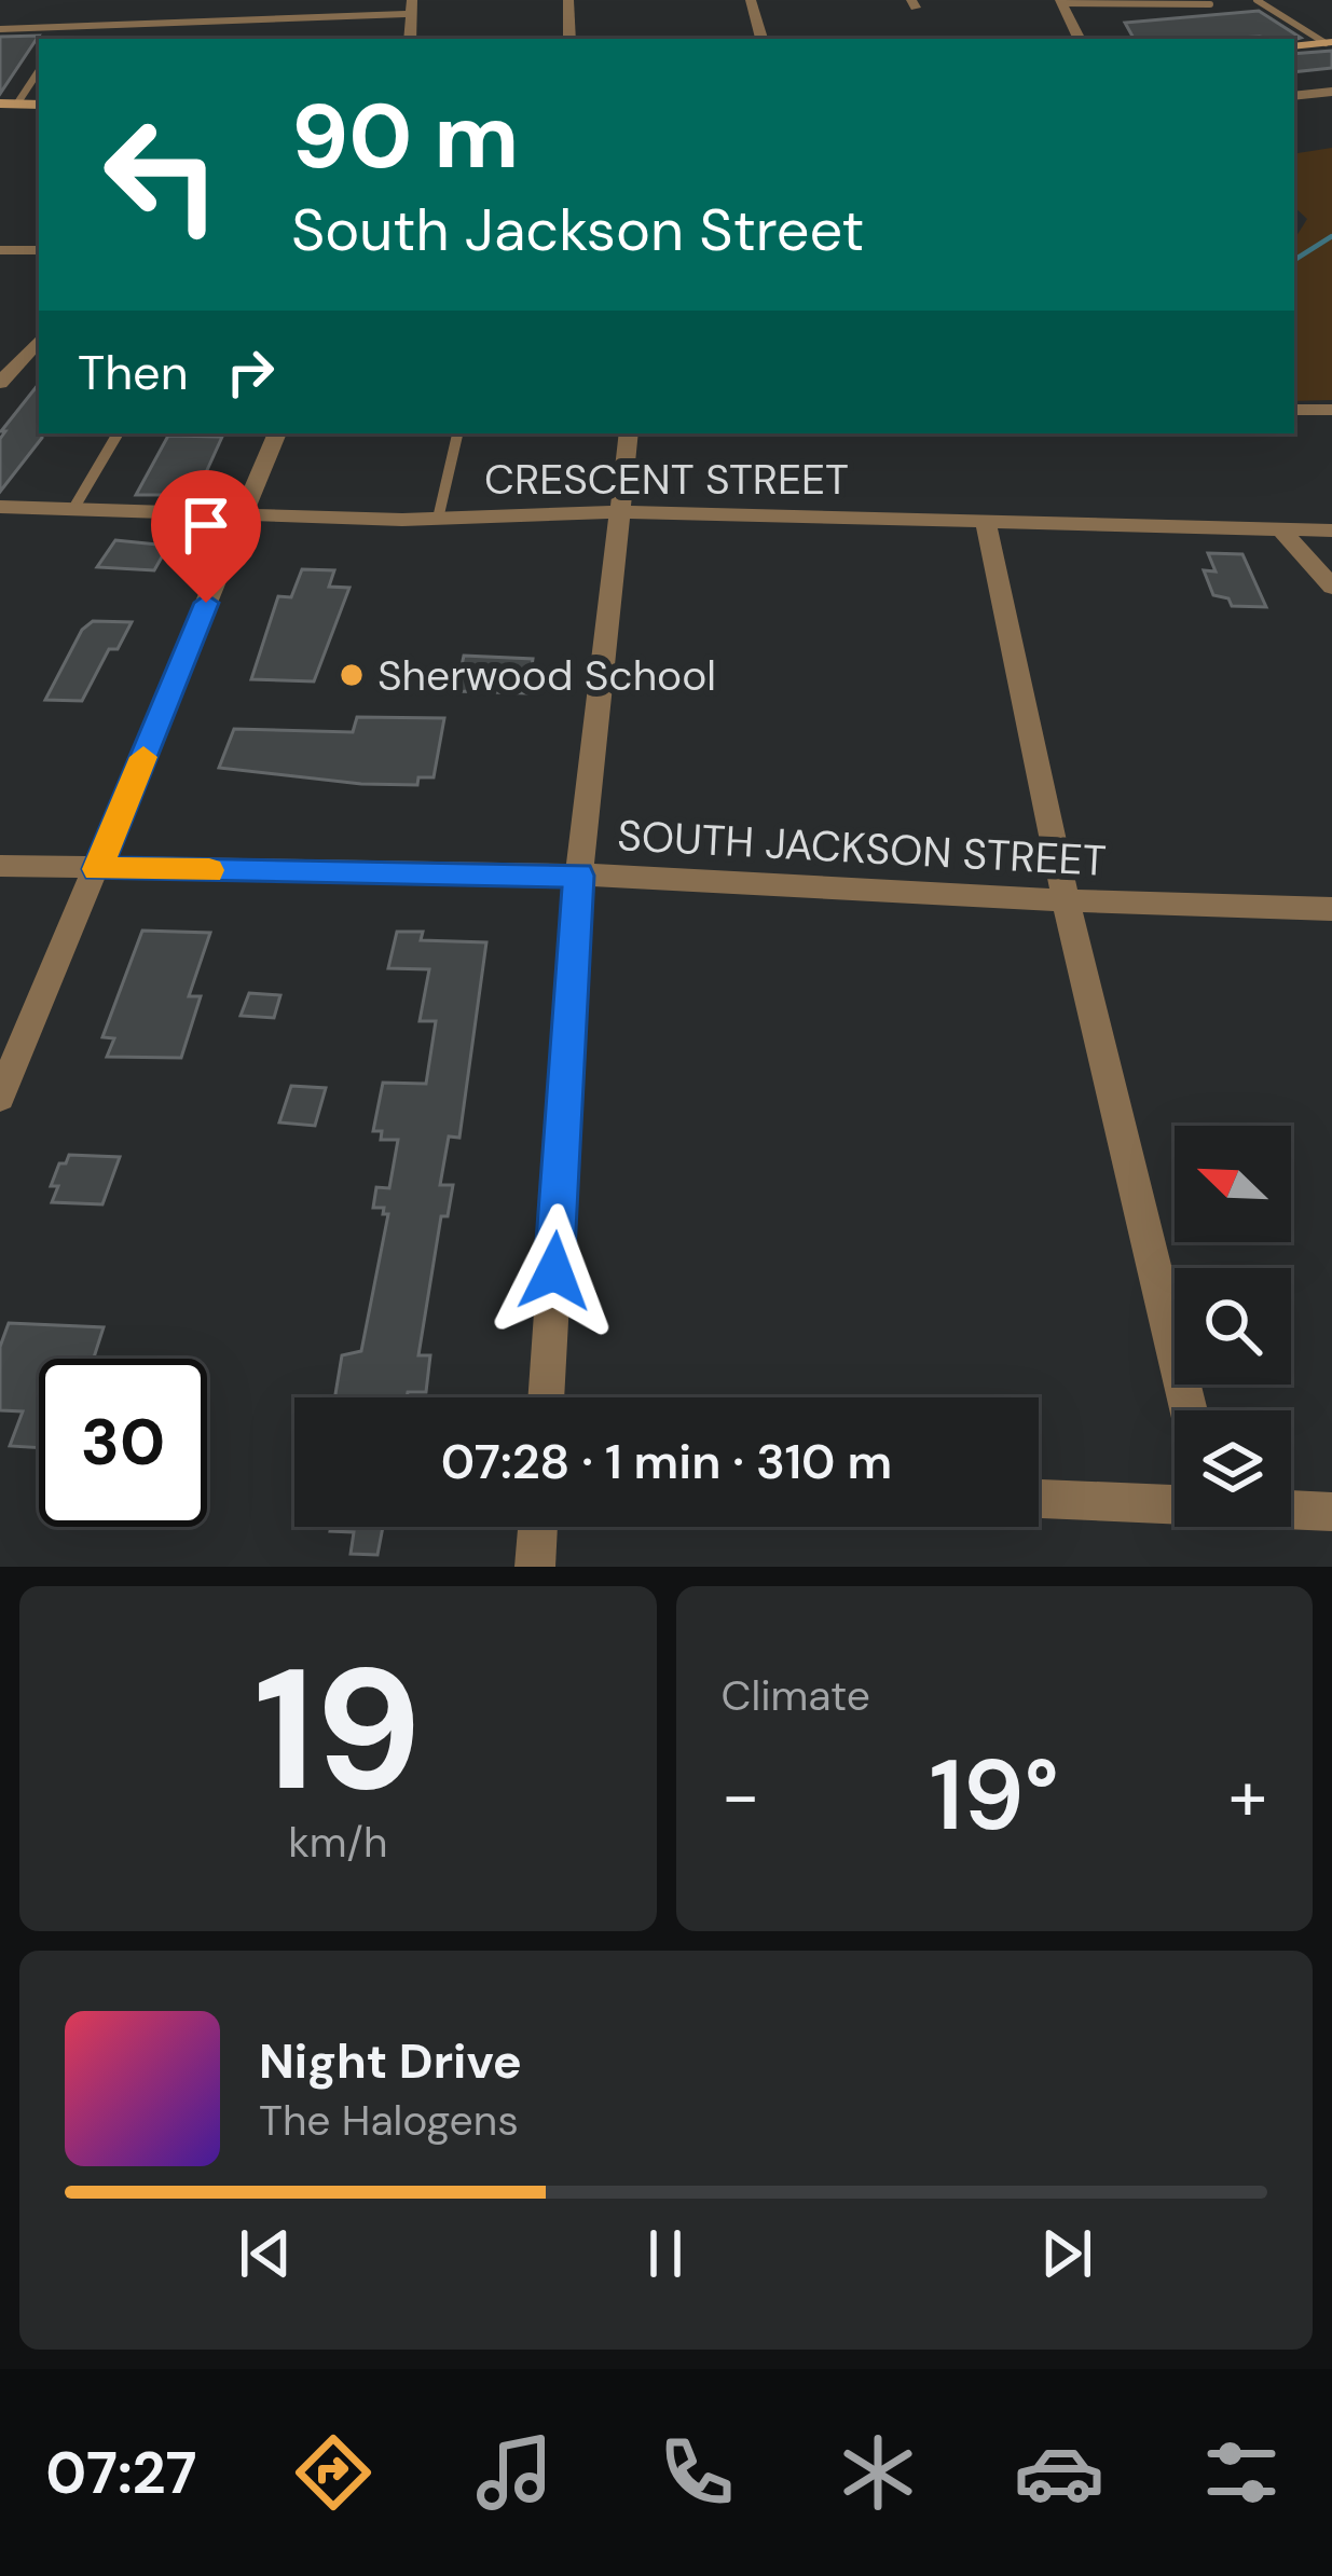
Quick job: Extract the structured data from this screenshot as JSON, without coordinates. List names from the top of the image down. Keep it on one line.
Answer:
{"streets":{"street":["CRESCENT STREET","SOUTH JACKSON STREET"]},"places":["Sherwood School"],"north":"top left","page":{"turn":["90 m","South Jackson Street"],"then":"Then","limit":"30","trip":"07:28 · 1 min · 310 m","tile":[["19","km/h"],"Climate"],"heat":["−","19°","+"],"song":["Night Drive","The Halogens"],"tabs":"07:27"}}
